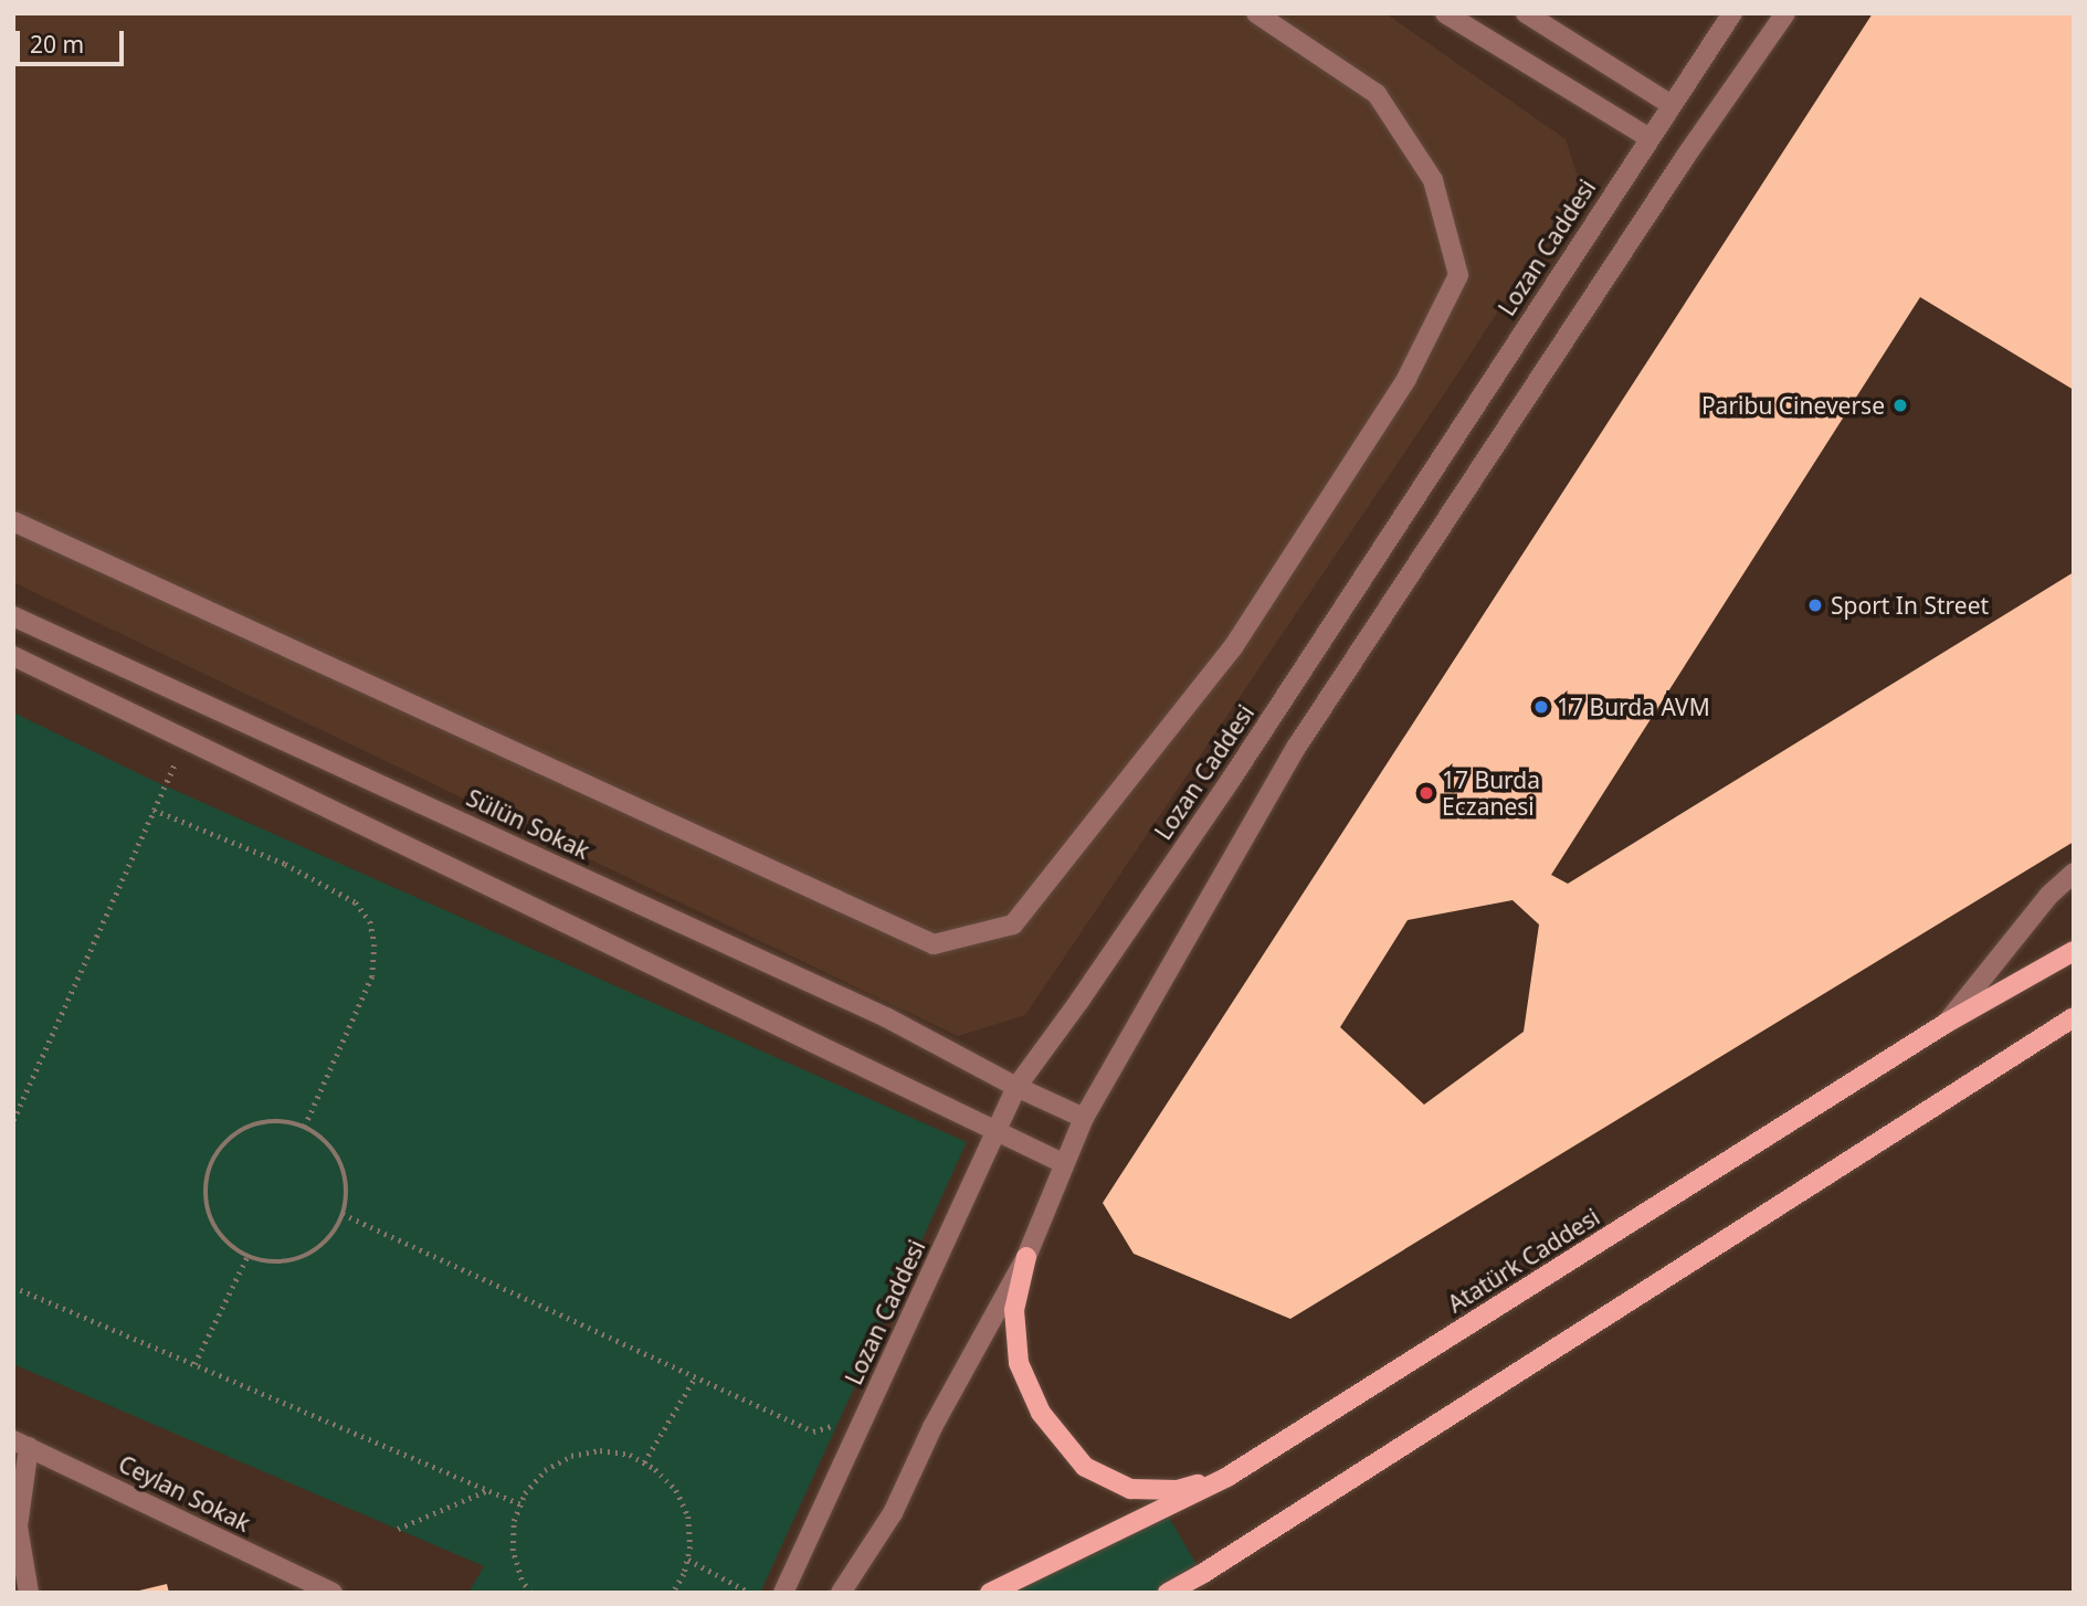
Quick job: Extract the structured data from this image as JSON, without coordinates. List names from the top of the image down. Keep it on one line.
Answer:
{"streets":{"main road":["Atatürk Caddesi"],"street":["Lozan Caddesi","Sülün Sokak","Ceylan Sokak"]},"crossings":[["Lozan Caddesi","Sülün Sokak"]],"places":["Paribu Cineverse","Sport In Street","17 Burda AVM","17 Burda Eczanesi"],"scale_bar":"20 m"}
